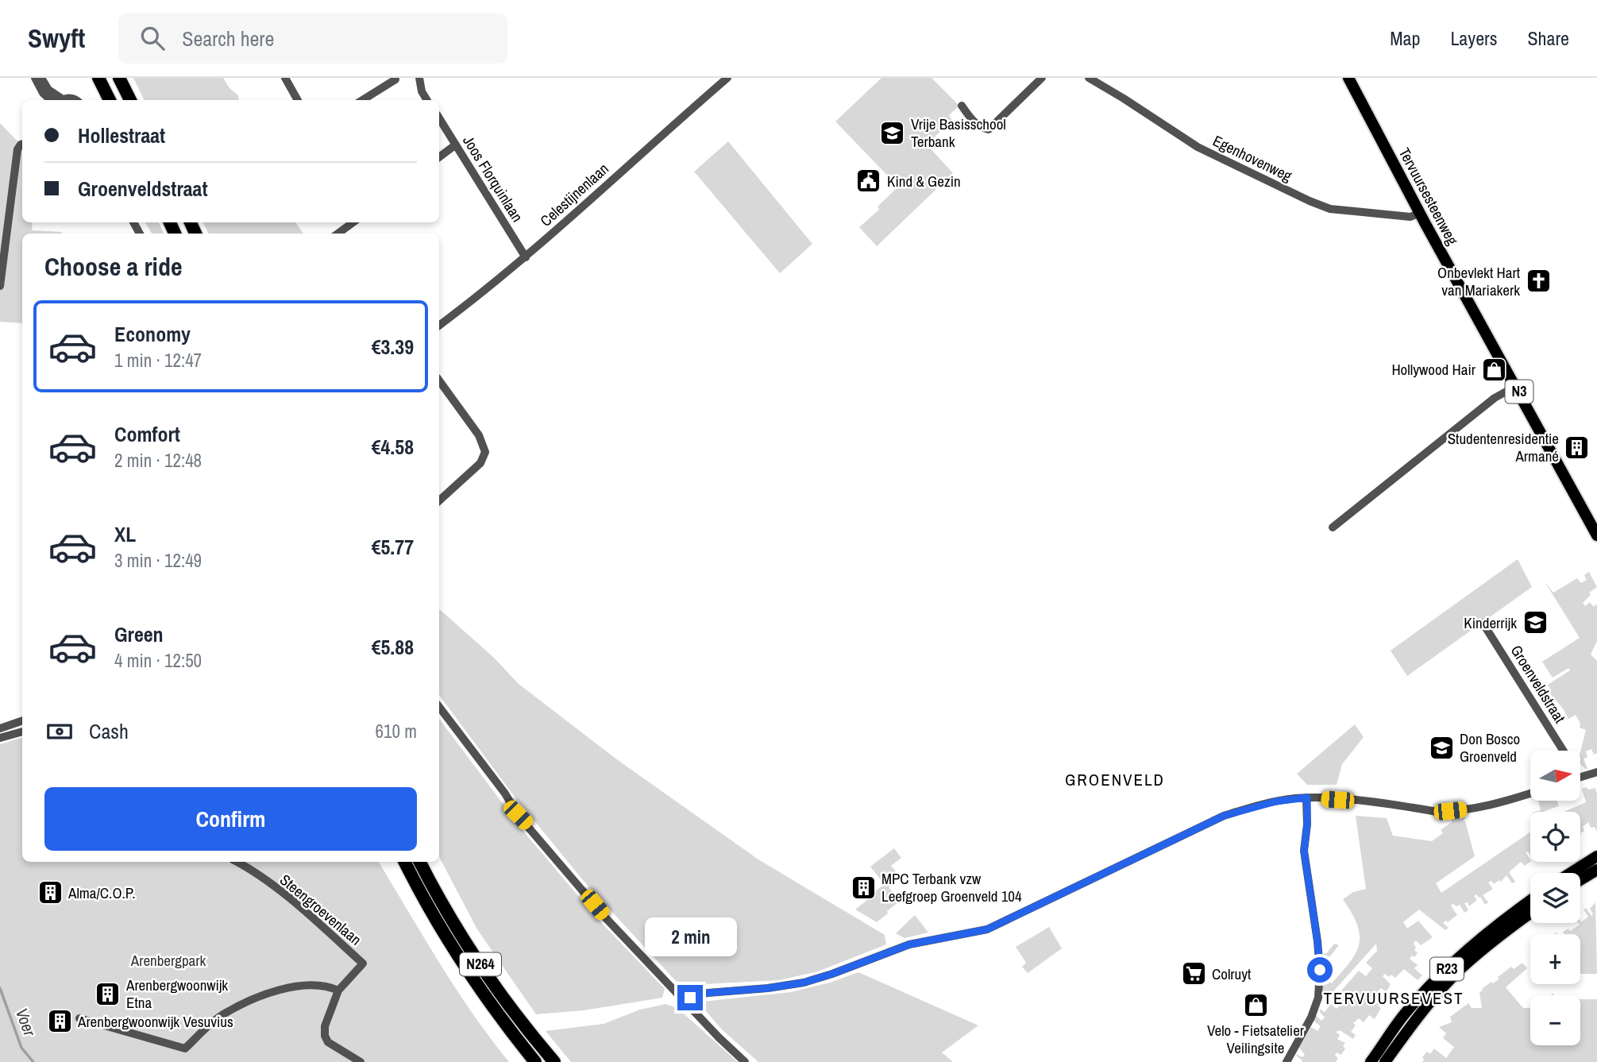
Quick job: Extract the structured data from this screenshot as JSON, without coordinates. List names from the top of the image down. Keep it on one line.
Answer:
{"streets":{"highway":["N264"],"main road":["Tervuursesteenweg","N3","R23"],"street":["Egenhovenweg","Joos Florquinlaan","Celestijnenlaan","Groenveldstraat","Steengroevenlaan"]},"crossings":[["Egenhovenweg","Tervuursesteenweg"],["Joos Florquinlaan","Celestijnenlaan"]],"districts":["GROENVELD","TERVUURSEVEST"],"water":["Voer"],"parks":["Arenbergpark"],"places":{"school or university":["Vrije Basisschool Terbank","Kinderrijk","Don Bosco Groenveld"],"public building":["Kind & Gezin"],"church":["Onbevlekt Hart van Mariakerk"],"shop":["Hollywood Hair","Velo - Fietsatelier Veilingsite"],"building":["Studentenresidentie Armané","MPC Terbank vzw Leefgroep Groenveld 104","Alma/C.O.P.","Arenbergwoonwijk Etna","Arenbergwoonwijk Vesuvius"],"supermarket":["Colruyt"]},"north":"right","page":{"header":"Swyft","search":"Search here","nav":["Map","Layers","Share"],"banner":["Hollestraat","Groenveldstraat"],"heading":"Choose a ride","list":[{"name":"Economy","note":"1 min · 12:47","value":"€3.39"},{"name":"Comfort","note":"2 min · 12:48","value":"€4.58"},{"name":"XL","note":"3 min · 12:49","value":"€5.77"},{"name":"Green","note":"4 min · 12:50","value":"€5.88"}],"pay":["Cash","610 m"],"map_buttons":["+","−"],"buttons":"Confirm","bubble":"2 min"}}
